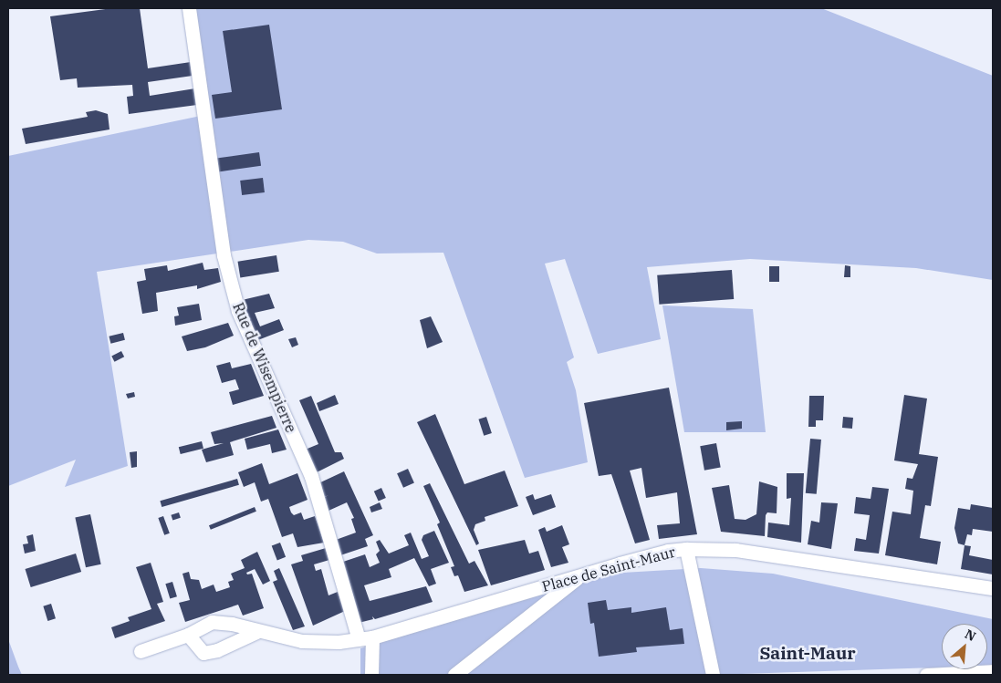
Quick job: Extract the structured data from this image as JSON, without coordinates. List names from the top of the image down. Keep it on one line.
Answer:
{"streets":{"street":["Rue de Wisempierre","Place de Saint-Maur"]},"crossings":[["Rue de Wisempierre","Place de Saint-Maur"]],"districts":["Saint-Maur"],"north":"top right"}
